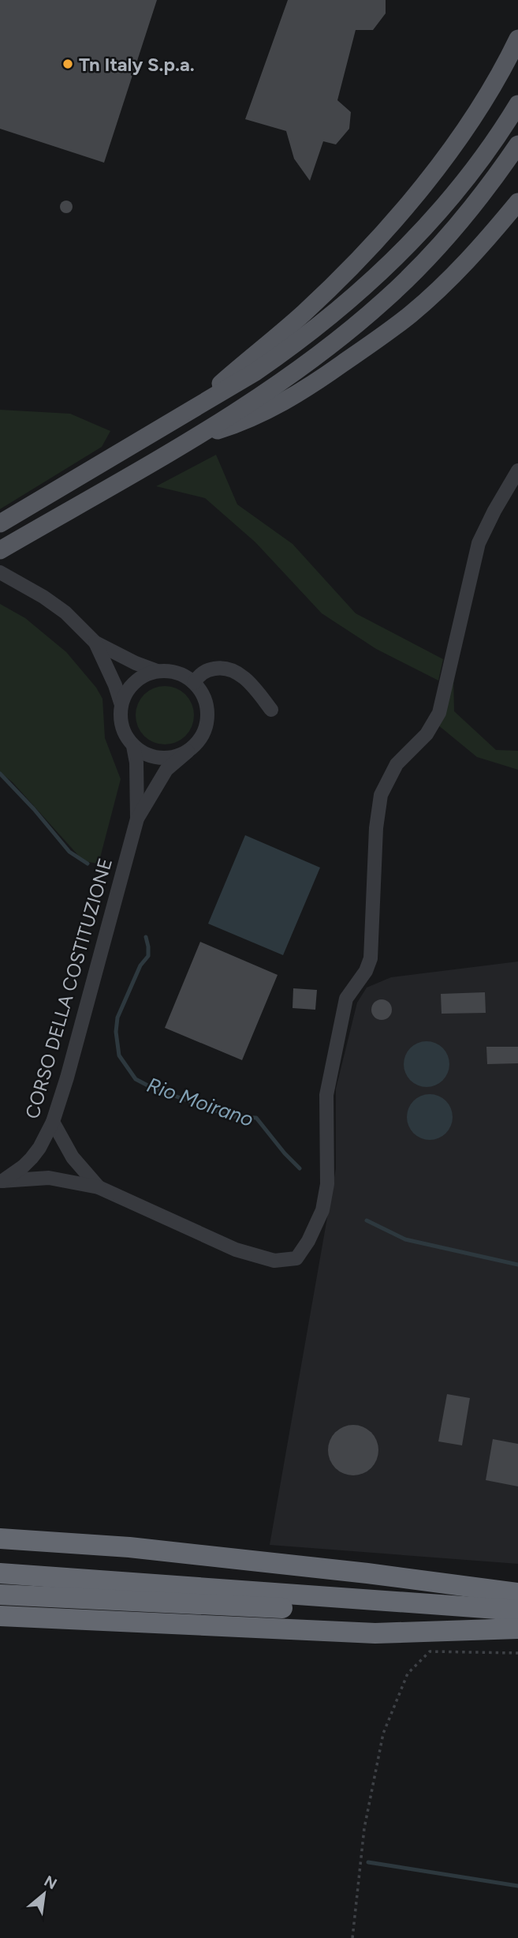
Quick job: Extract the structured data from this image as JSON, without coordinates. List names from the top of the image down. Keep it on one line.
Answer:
{"streets":{"street":["CORSO DELLA COSTITUZIONE"]},"water":["Rio Moirano"],"places":["Tn Italy S.p.a."],"north":"top right"}
